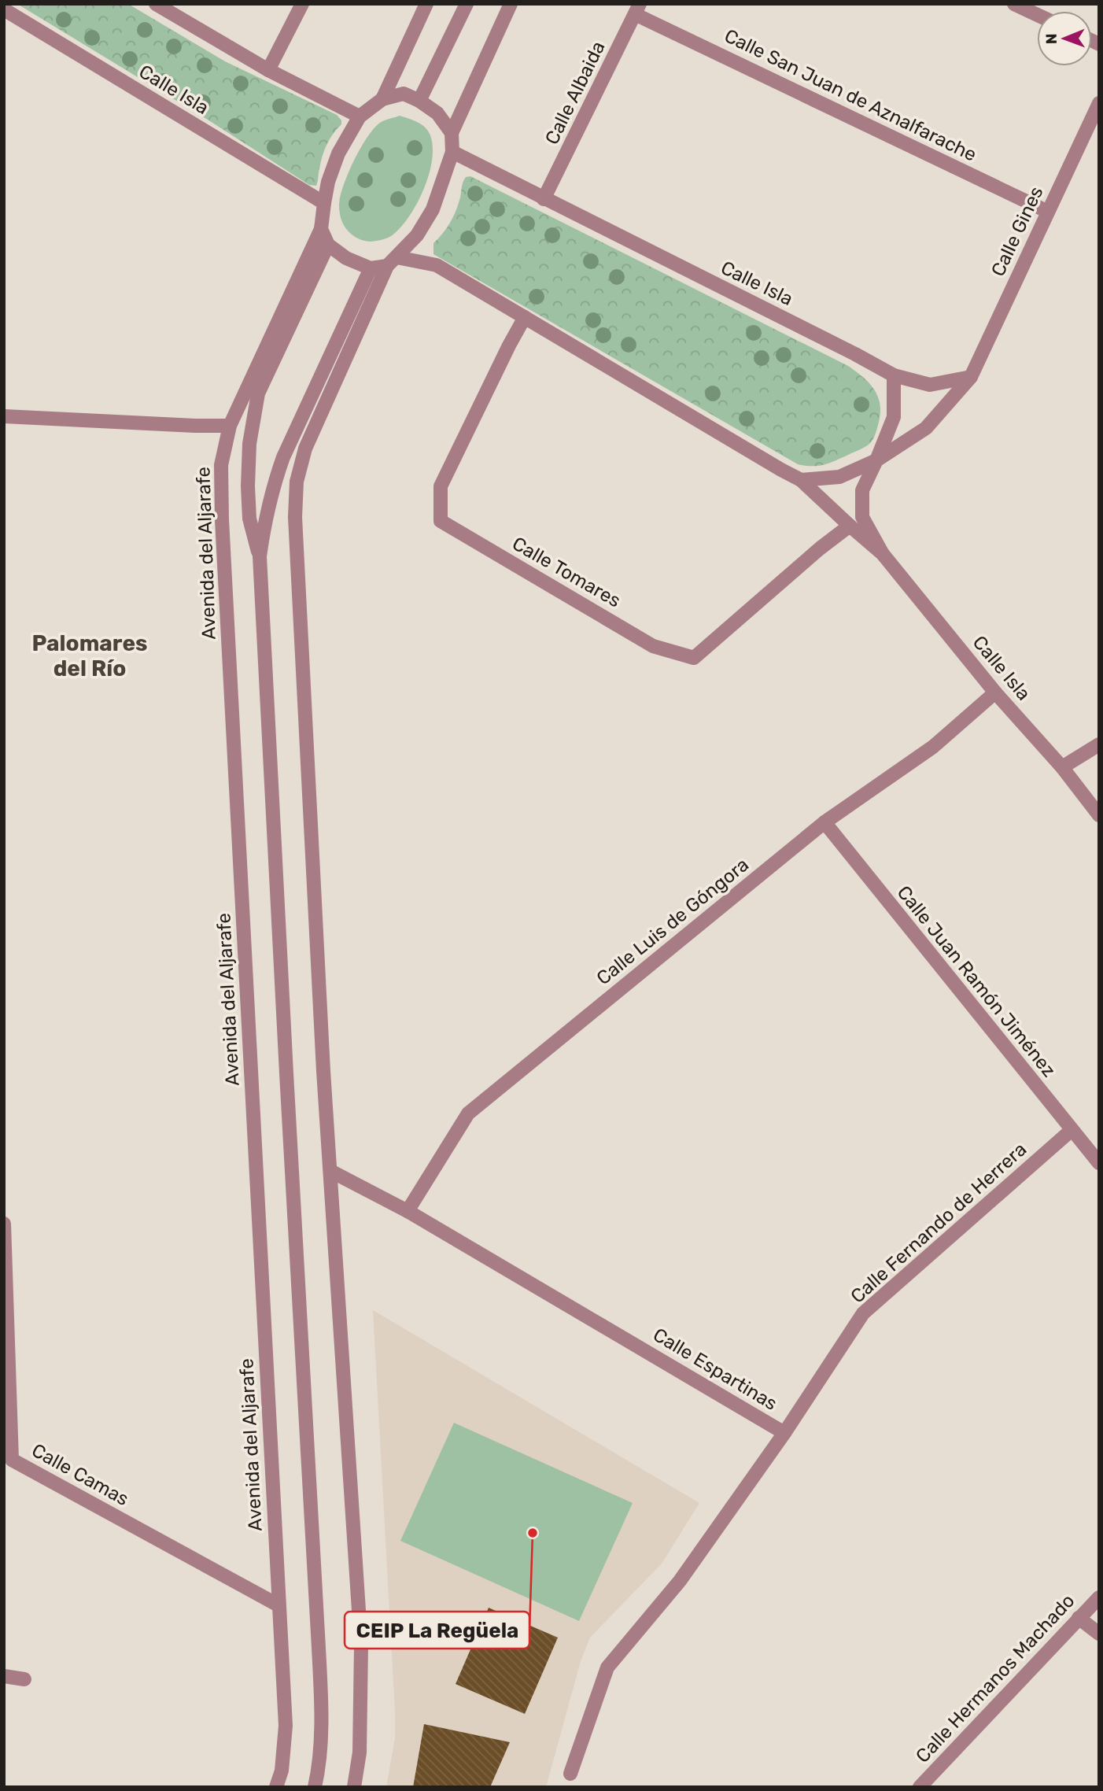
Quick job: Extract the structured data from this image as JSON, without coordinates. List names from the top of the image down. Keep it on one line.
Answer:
{"streets":{"street":["Calle Isla","Calle Albaida","Calle San Juan de Aznalfarache","Calle Gines","Avenida del Aljarafe","Calle Tomares","Calle Luis de Góngora","Calle Juan Ramón Jiménez","Calle Fernando de Herrera","Calle Espartinas","Calle Camas","Calle Hermanos Machado"]},"crossings":[["Calle Isla","Calle Albaida"],["Calle Isla","Calle Gines"],["Calle Isla","Avenida del Aljarafe"],["Calle Isla","Calle Tomares"],["Calle Isla","Calle Luis de Góngora"],["Calle Albaida","Calle San Juan de Aznalfarache"],["Calle San Juan de Aznalfarache","Calle Gines"],["Avenida del Aljarafe","Calle Camas"],["Calle Luis de Góngora","Calle Juan Ramón Jiménez"],["Calle Luis de Góngora","Calle Espartinas"],["Calle Juan Ramón Jiménez","Calle Fernando de Herrera"],["Calle Fernando de Herrera","Calle Espartinas"]],"districts":["Palomares del Río"],"places":["CEIP La Regüela"],"north":"left"}
